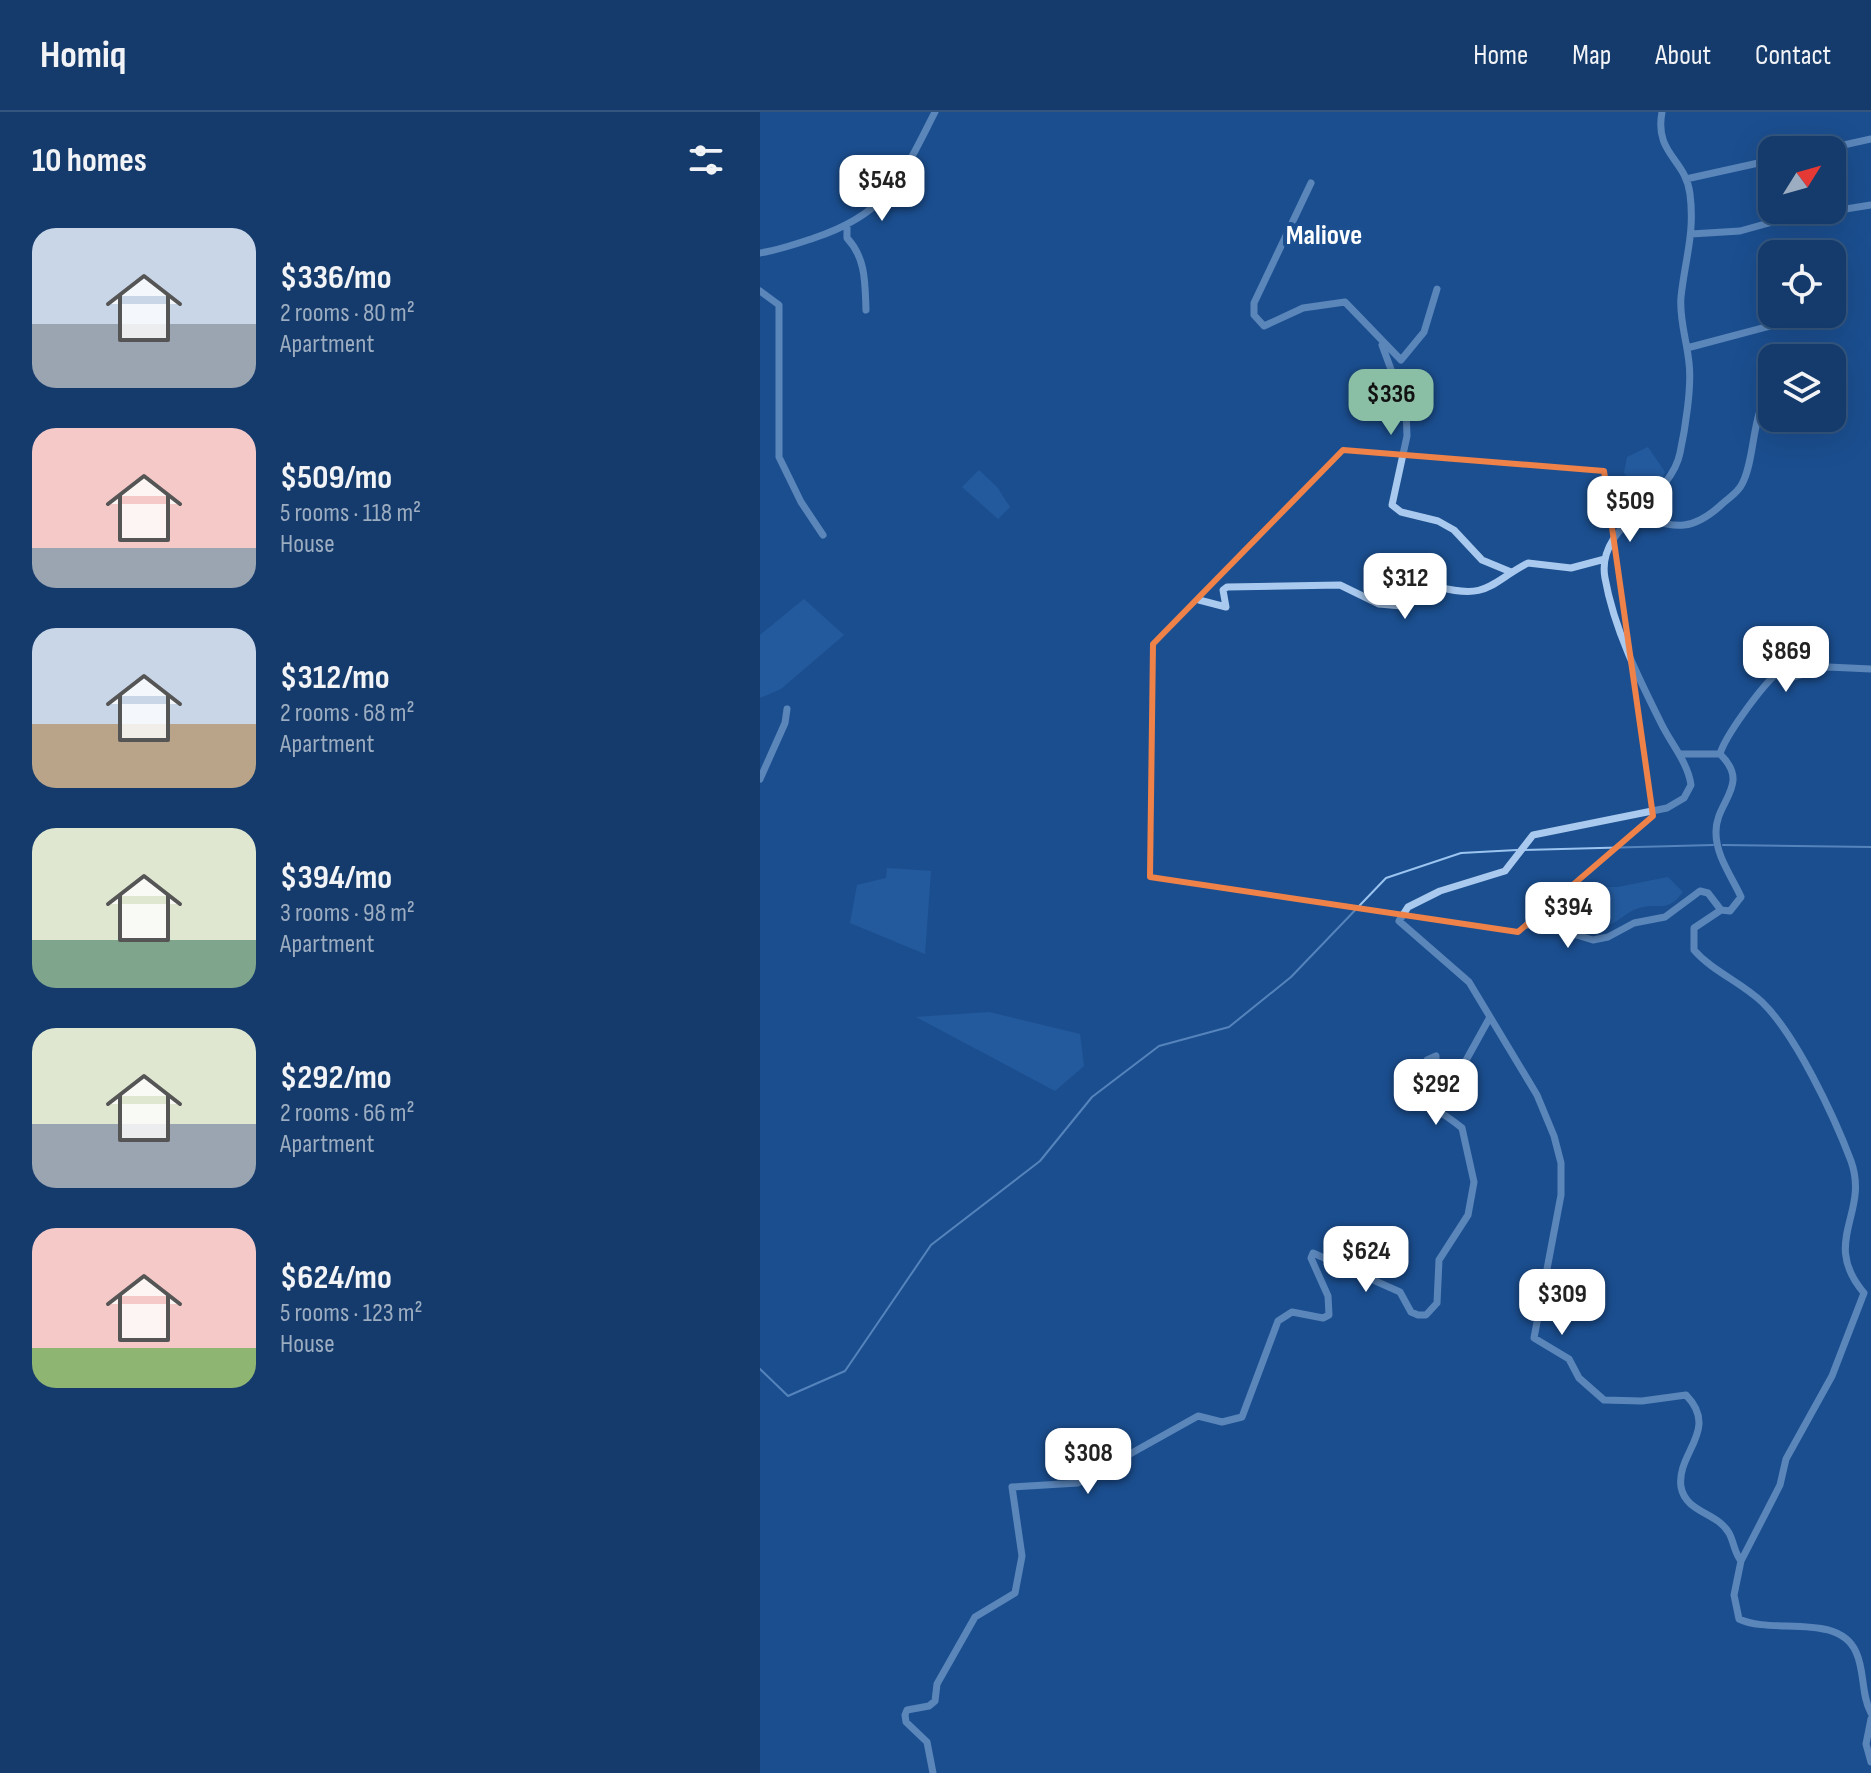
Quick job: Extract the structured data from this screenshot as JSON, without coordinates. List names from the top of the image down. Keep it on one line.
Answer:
{"districts":["Maliove"],"north":"top right","page":{"header":"Homiq","nav":["Home","Map","About","Contact"],"heading":"10 homes","price":["$548","$336","$509","$312","$869","$394","$292","$624","$309","$308"],"list":[{"name":"$336/mo","note":"2 rooms · 80 m² · Apartment"},{"name":"$509/mo","note":"5 rooms · 118 m² · House"},{"name":"$312/mo","note":"2 rooms · 68 m² · Apartment"},{"name":"$394/mo","note":"3 rooms · 98 m² · Apartment"},{"name":"$292/mo","note":"2 rooms · 66 m² · Apartment"},{"name":"$624/mo","note":"5 rooms · 123 m² · House"}]}}
